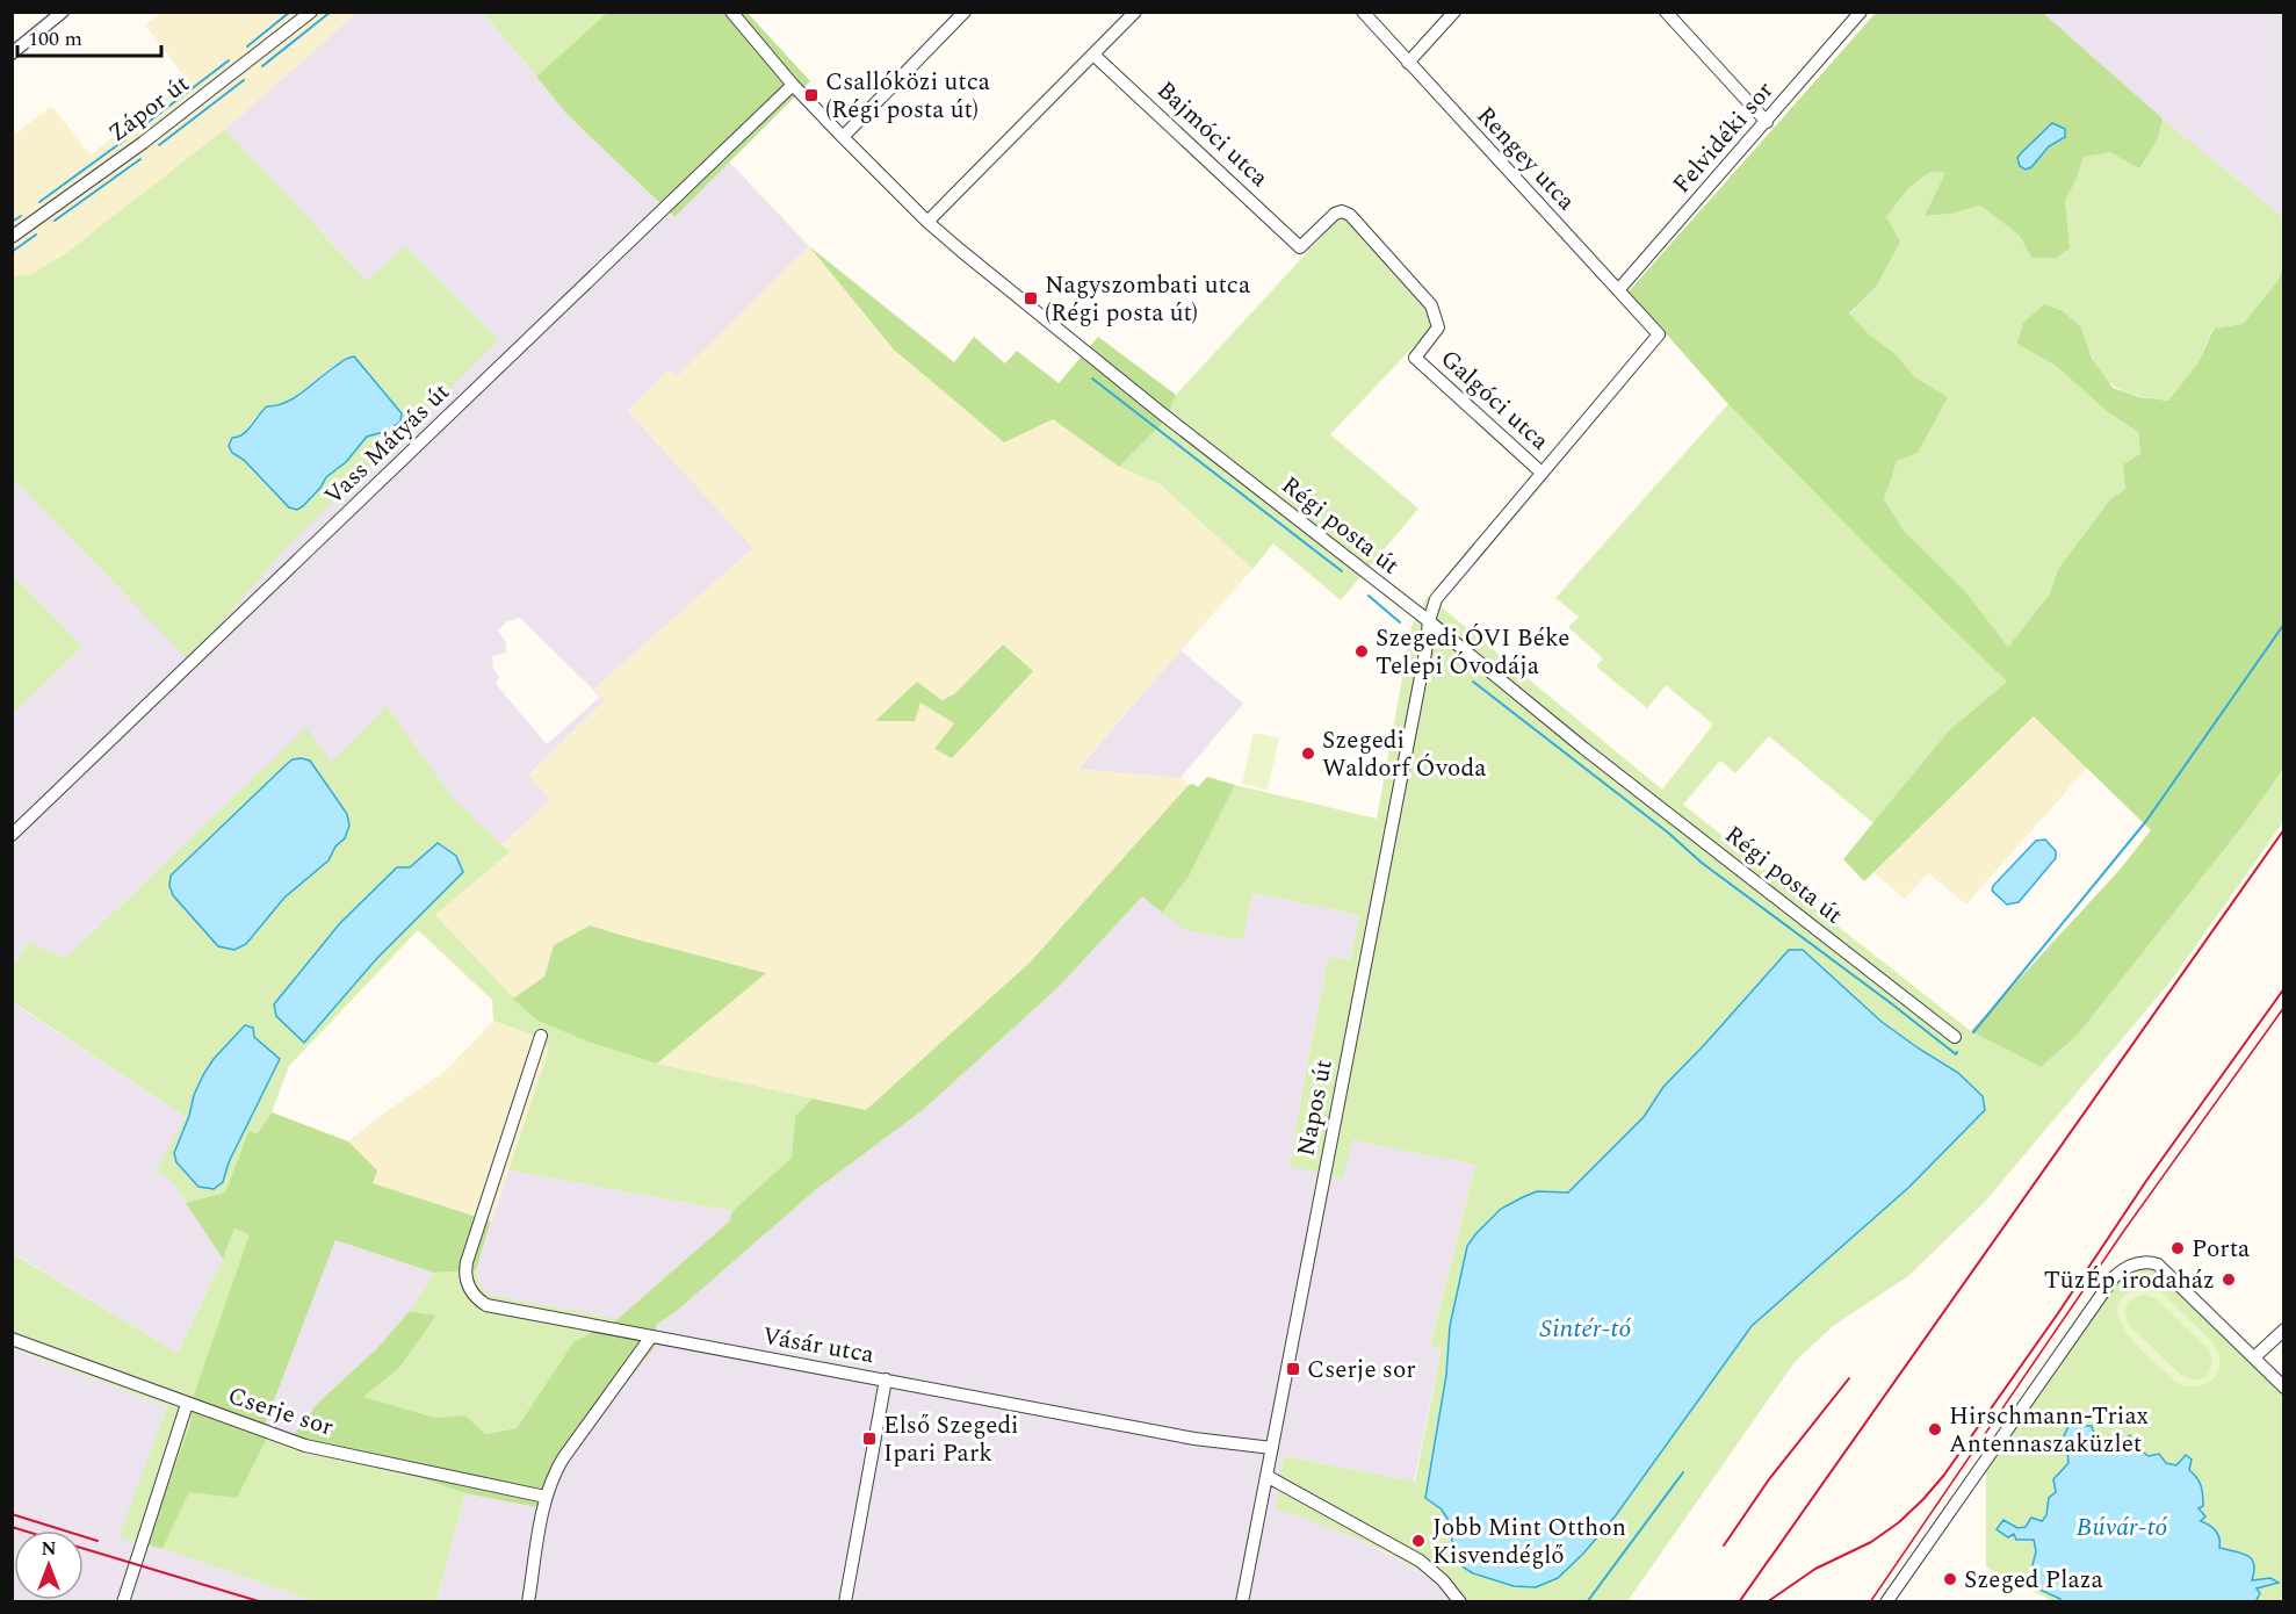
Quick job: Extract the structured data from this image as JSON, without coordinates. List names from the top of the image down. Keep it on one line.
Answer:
{"streets":{"street":["Zápor út","Bajmóci utca","Felvidéki sor","Rengey utca","Galgóci utca","Vass Mátyás út","Régi posta út","Napos út","Vásár utca","Cserje sor"]},"crossings":[["Bajmóci utca","Galgóci utca"],["Felvidéki sor","Rengey utca"],["Rengey utca","Napos út"],["Galgóci utca","Napos út"],["Vass Mátyás út","Régi posta út"],["Régi posta út","Napos út"],["Napos út","Vásár utca"]],"water":["Sintér-tó","Búvár-tó"],"places":{"transit":["Csallóközi utca (Régi posta út)","Nagyszombati utca (Régi posta út)","Cserje sor","Első Szegedi Ipari Park"],"other":["Szegedi ÓVI Béke Telepi Óvodája","Szegedi Waldorf Óvoda","Porta","TüzÉp irodaház","Hirschmann-Triax Antennaszaküzlet","Jobb Mint Otthon Kisvendéglő","Szeged Plaza"]},"scale_bar":"100 m","north":"top"}
